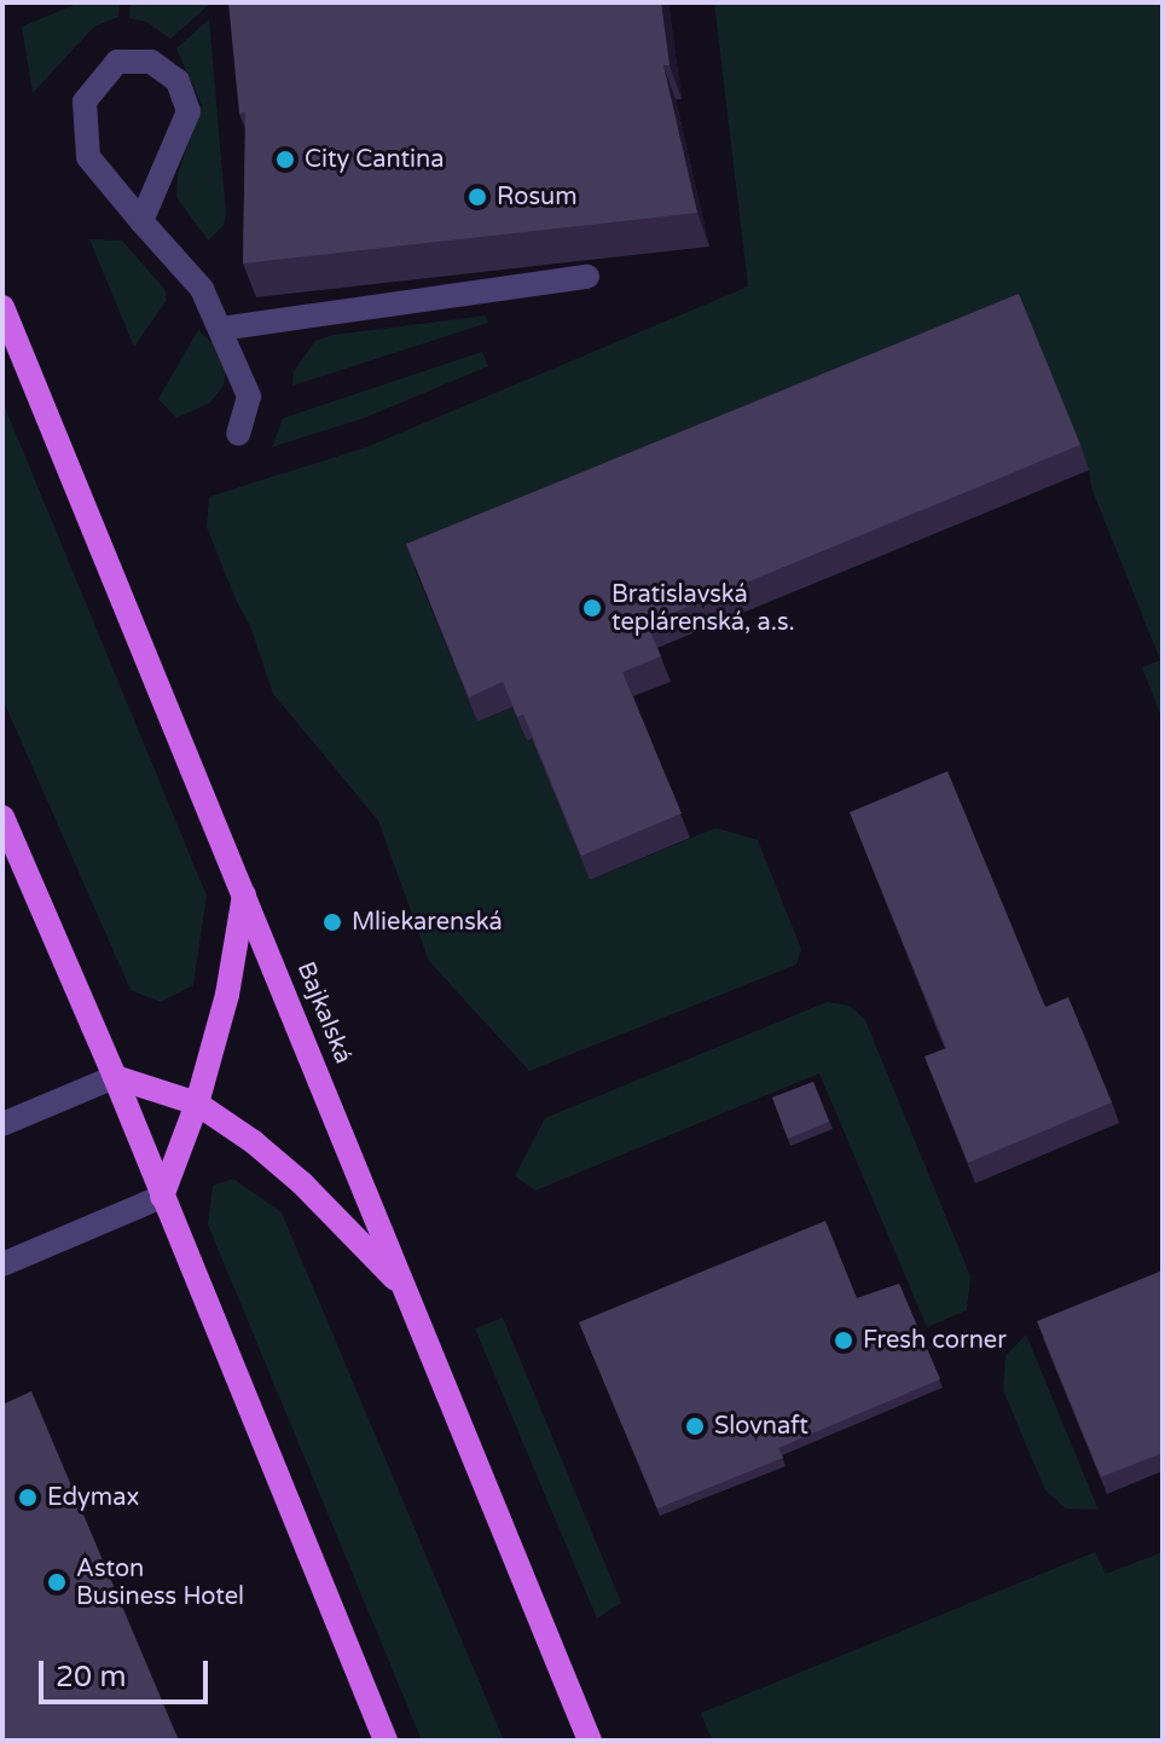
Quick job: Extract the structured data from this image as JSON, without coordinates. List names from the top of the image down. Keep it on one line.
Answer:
{"streets":{"main road":["Bajkalská"]},"places":["City Cantina","Rosum","Bratislavská teplárenská, a.s.","Mliekarenská","Fresh corner","Slovnaft","Edymax","Aston Business Hotel"],"scale_bar":"20 m"}
